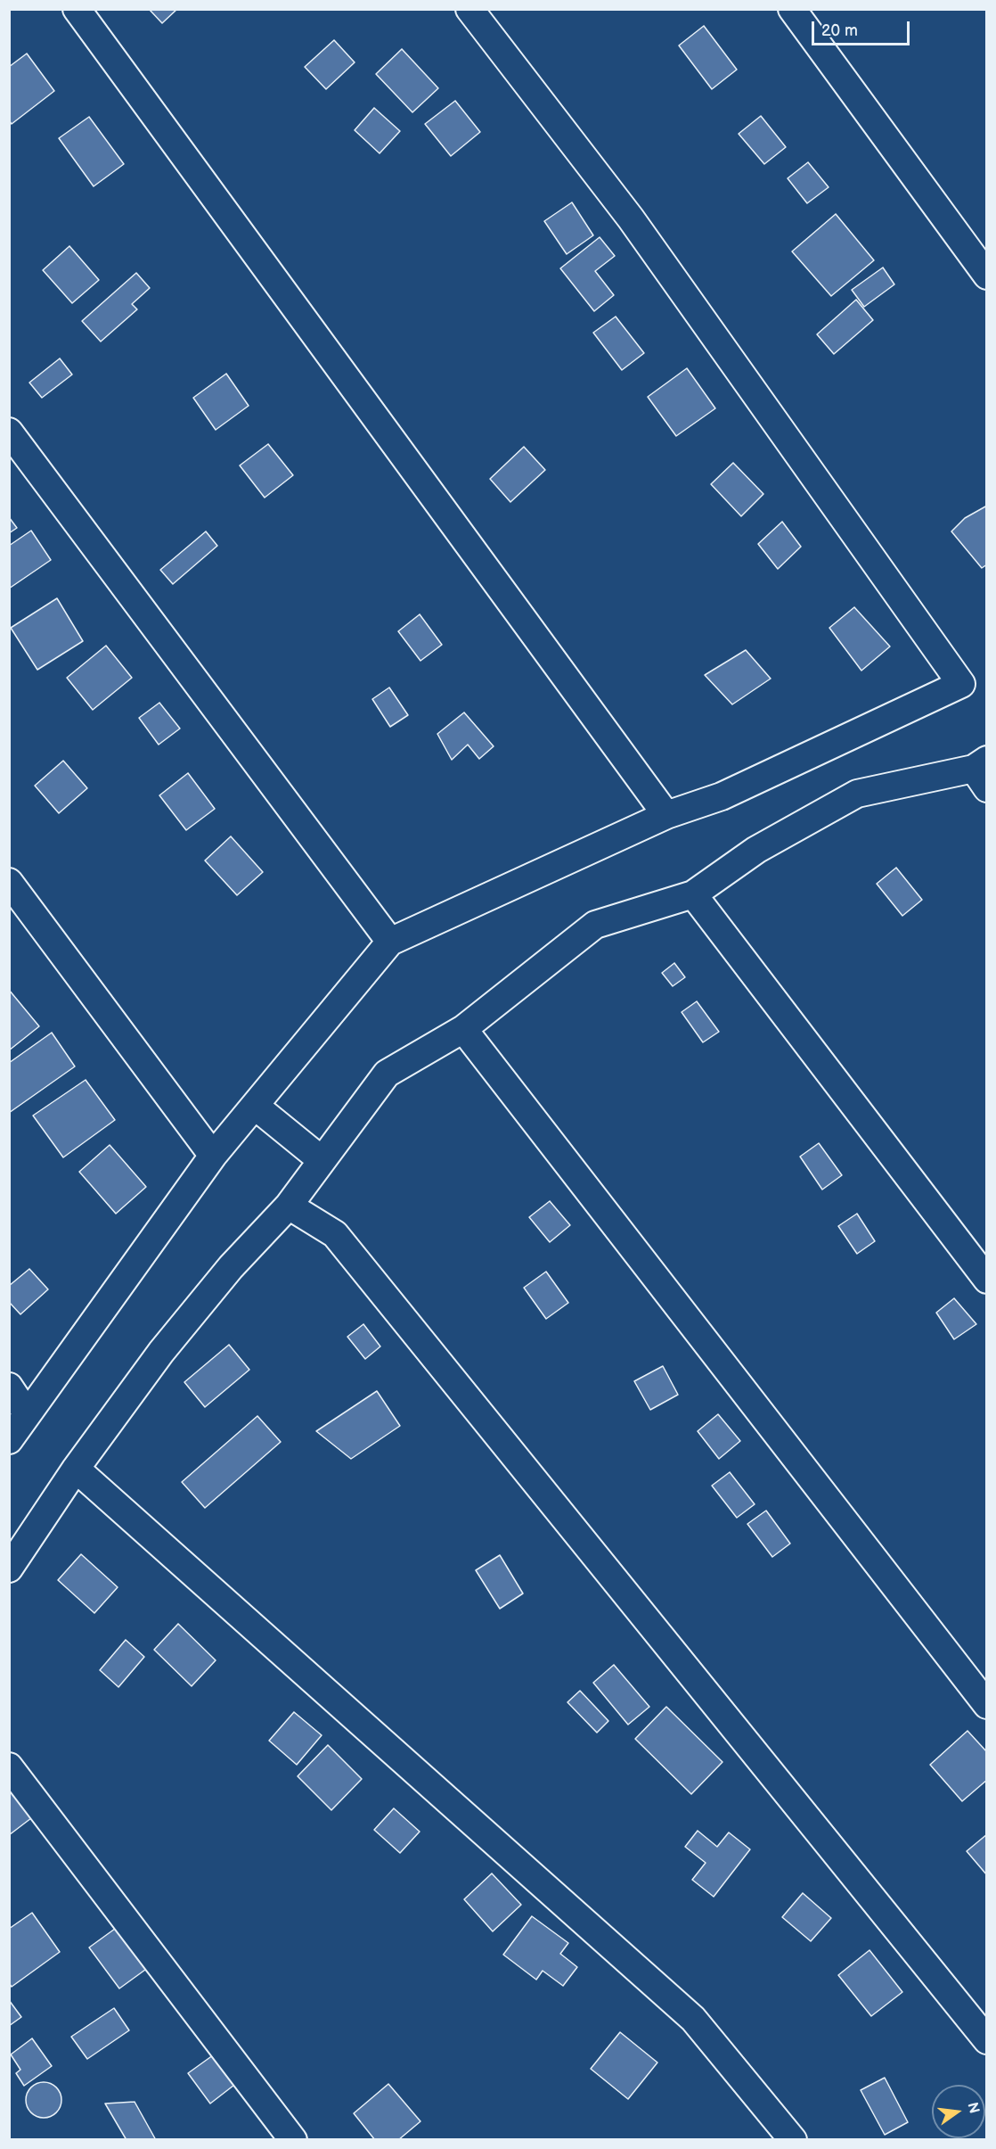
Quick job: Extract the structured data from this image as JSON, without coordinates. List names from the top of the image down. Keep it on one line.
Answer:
{"scale_bar":"20 m","north":"right"}
